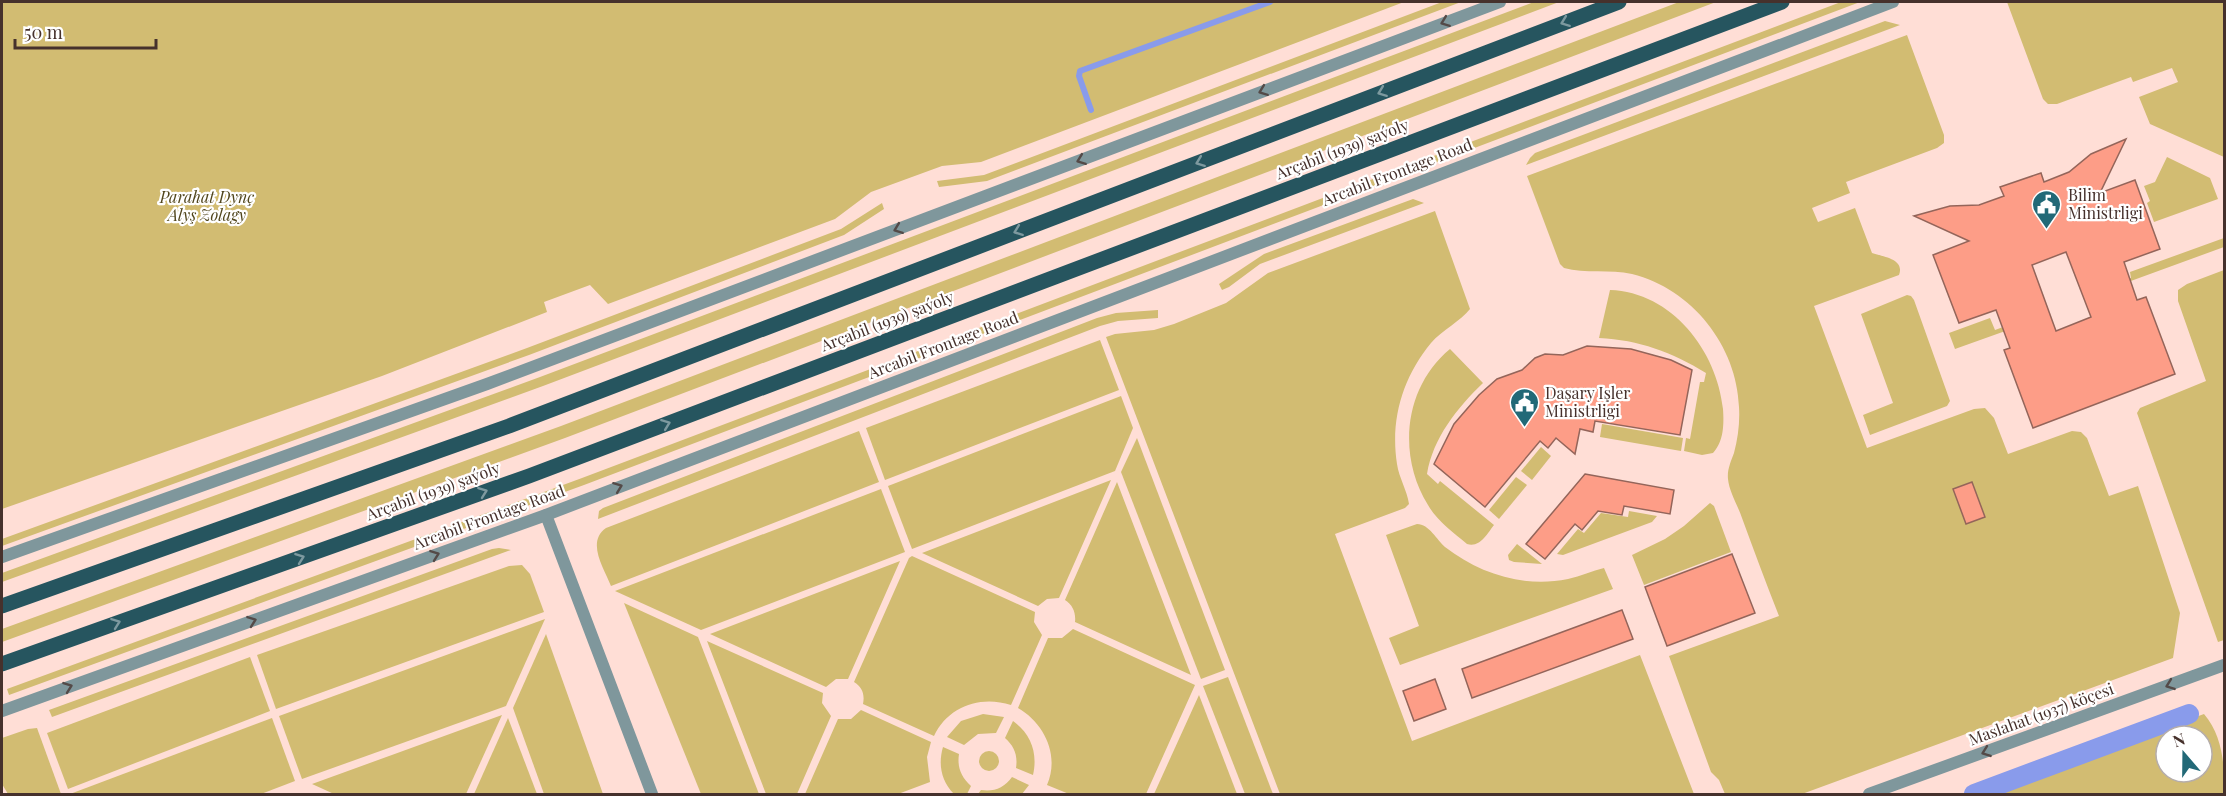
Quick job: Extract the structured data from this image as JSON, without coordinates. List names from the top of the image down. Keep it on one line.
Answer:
{"streets":{"main road":["Arçabil (1939) şaýoly"],"street":["Arcabil Frontage Road","Maslahat (1937) köçesi"]},"one_way":["Arcabil Frontage Road","Maslahat (1937) köçesi"],"parks":["Parahat Dynç Alyş Zolagy"],"places":{"public building":["Bilim Ministrligi","Daşary Işler Ministrligi"]},"scale_bar":"50 m","north":"top"}
